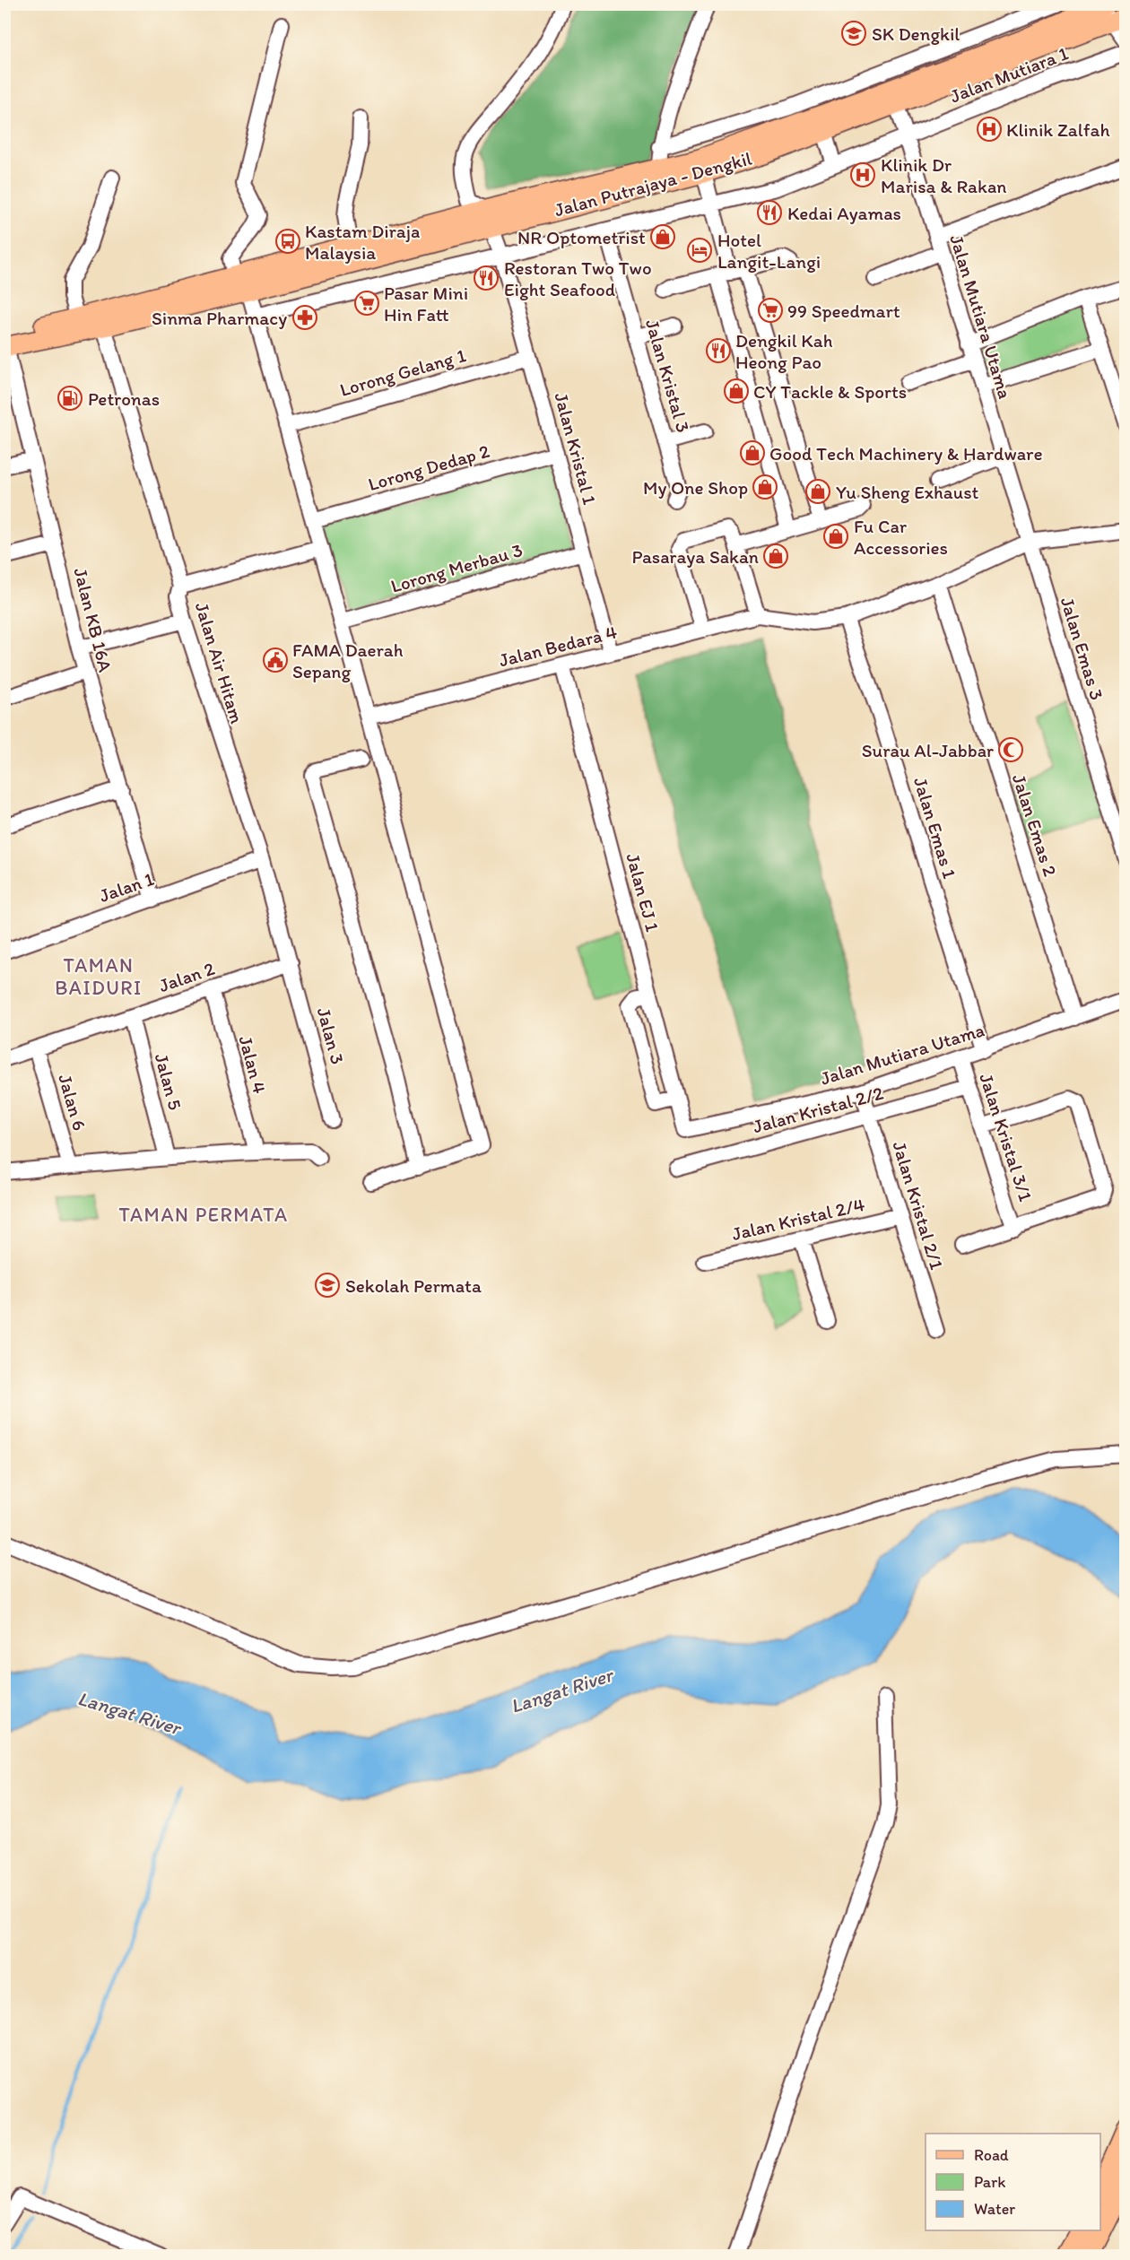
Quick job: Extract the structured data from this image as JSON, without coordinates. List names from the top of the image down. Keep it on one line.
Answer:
{"streets":{"main road":["Jalan Putrajaya - Dengkil"],"street":["Jalan Mutiara 1","Jalan Mutiara Utama","Lorong Gelang 1","Jalan Kristal 3","Jalan Kristal 1","Lorong Dedap 2","Lorong Merbau 3","Jalan KB 16A","Jalan Bedara 4","Jalan Emas 3","Jalan Air Hitam","Jalan Emas 2","Jalan Emas 1","Jalan 1","Jalan EJ 1","Jalan 2","Jalan 3","Jalan 4","Jalan 5","Jalan 6","Jalan Kristal 2/2","Jalan Kristal 3/1","Jalan Kristal 2/1","Jalan Kristal 2/4"]},"crossings":[["Jalan Mutiara 1","Jalan Mutiara Utama"],["Jalan Mutiara 1","Jalan Kristal 3"],["Jalan Mutiara 1","Jalan Kristal 1"],["Jalan Putrajaya - Dengkil","Jalan Mutiara Utama"],["Jalan Putrajaya - Dengkil","Jalan Kristal 1"],["Jalan Putrajaya - Dengkil","Jalan Air Hitam"],["Jalan Mutiara Utama","Jalan Emas 3"],["Jalan Mutiara Utama","Jalan Emas 2"],["Jalan Mutiara Utama","Jalan Emas 1"],["Jalan Mutiara Utama","Jalan EJ 1"],["Jalan Mutiara Utama","Jalan Kristal 3/1"],["Jalan Mutiara Utama","Jalan Kristal 2/1"],["Lorong Gelang 1","Jalan Kristal 1"],["Jalan Kristal 1","Lorong Dedap 2"],["Jalan Kristal 1","Lorong Merbau 3"],["Jalan Kristal 1","Jalan Bedara 4"],["Jalan KB 16A","Jalan 1"],["Jalan Bedara 4","Jalan EJ 1"],["Jalan Air Hitam","Jalan 1"],["Jalan Air Hitam","Jalan 2"],["Jalan Air Hitam","Jalan 3"],["Jalan 2","Jalan 3"],["Jalan 2","Jalan 4"],["Jalan 2","Jalan 5"],["Jalan 2","Jalan 6"],["Jalan Kristal 2/2","Jalan Kristal 3/1"],["Jalan Kristal 2/2","Jalan Kristal 2/1"],["Jalan Kristal 2/1","Jalan Kristal 2/4"]],"districts":["TAMAN BAIDURI","TAMAN PERMATA"],"water":["Langat River"],"places":{"school or university":["SK Dengkil","Sekolah Permata"],"hospital":["Klinik Zalfah","Klinik Dr Marisa & Rakan"],"restaurant":["Kedai Ayamas","Restoran Two Two Eight Seafood","Dengkil Kah Heong Pao"],"shop":["NR Optometrist","CY Tackle & Sports","Good Tech Machinery & Hardware","My One Shop","Yu Sheng Exhaust","Fu Car Accessories","Pasaraya Sakan"],"bus stop":["Kastam Diraja Malaysia"],"hotel":["Hotel Langit-Langi"],"supermarket":["Pasar Mini Hin Fatt","99 Speedmart"],"pharmacy":["Sinma Pharmacy"],"fuel station":["Petronas"],"public building":["FAMA Daerah Sepang"],"mosque":["Surau Al-Jabbar"]},"legend":["Road","Park","Water"]}
